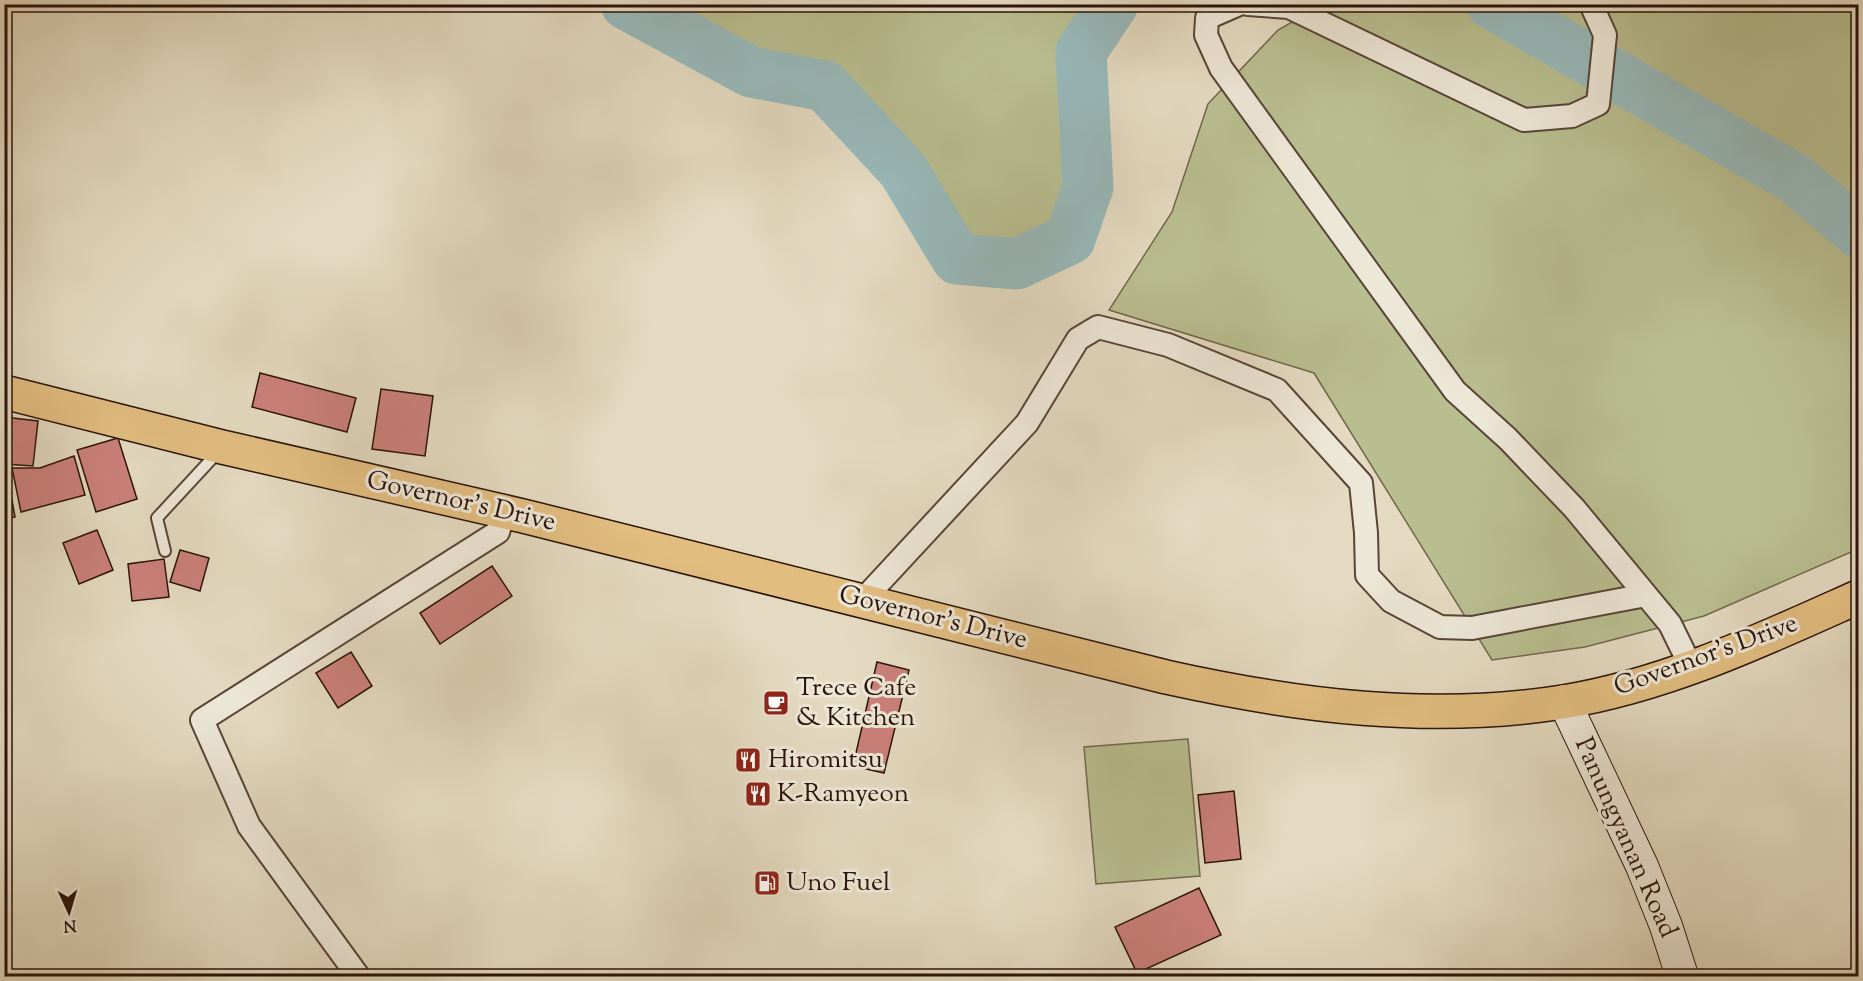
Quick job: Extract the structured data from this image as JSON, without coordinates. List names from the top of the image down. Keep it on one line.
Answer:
{"streets":{"main road":["Governor's Drive","Panungyanan Road"]},"crossings":[["Governor's Drive","Panungyanan Road"]],"places":{"cafe":["Trece Cafe & Kitchen"],"restaurant":["Hiromitsu","K-Ramyeon"],"fuel station":["Uno Fuel"]},"north":"bottom"}
